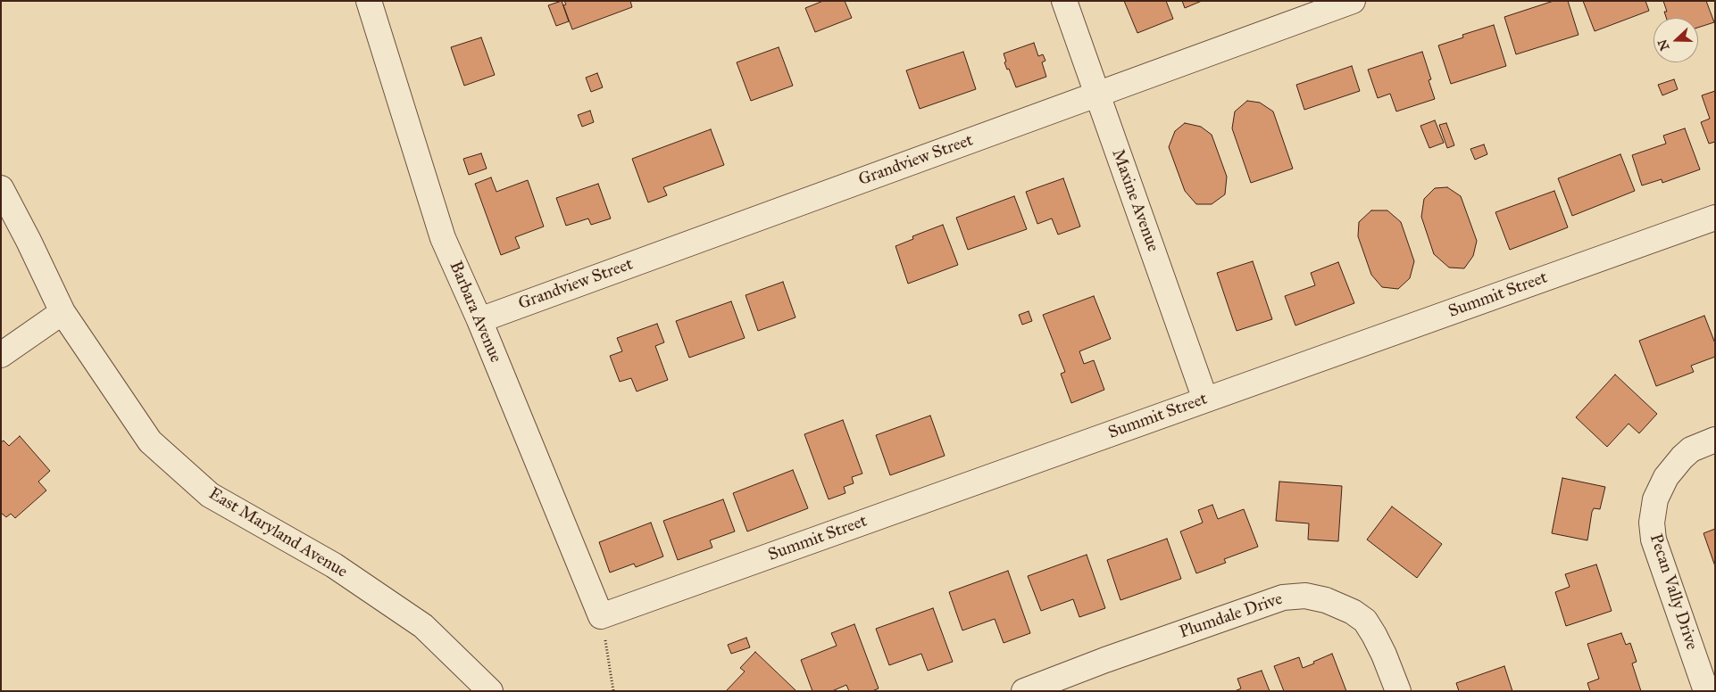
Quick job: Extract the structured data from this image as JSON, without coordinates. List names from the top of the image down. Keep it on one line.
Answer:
{"streets":{"street":["Grandview Street","Maxine Avenue","Summit Street","Barbara Avenue","East Maryland Avenue","Pecan Vally Drive","Plumdale Drive"]},"crossings":[["Grandview Street","Maxine Avenue"],["Grandview Street","Barbara Avenue"],["Maxine Avenue","Summit Street"],["Summit Street","Barbara Avenue"]],"north":"left"}
